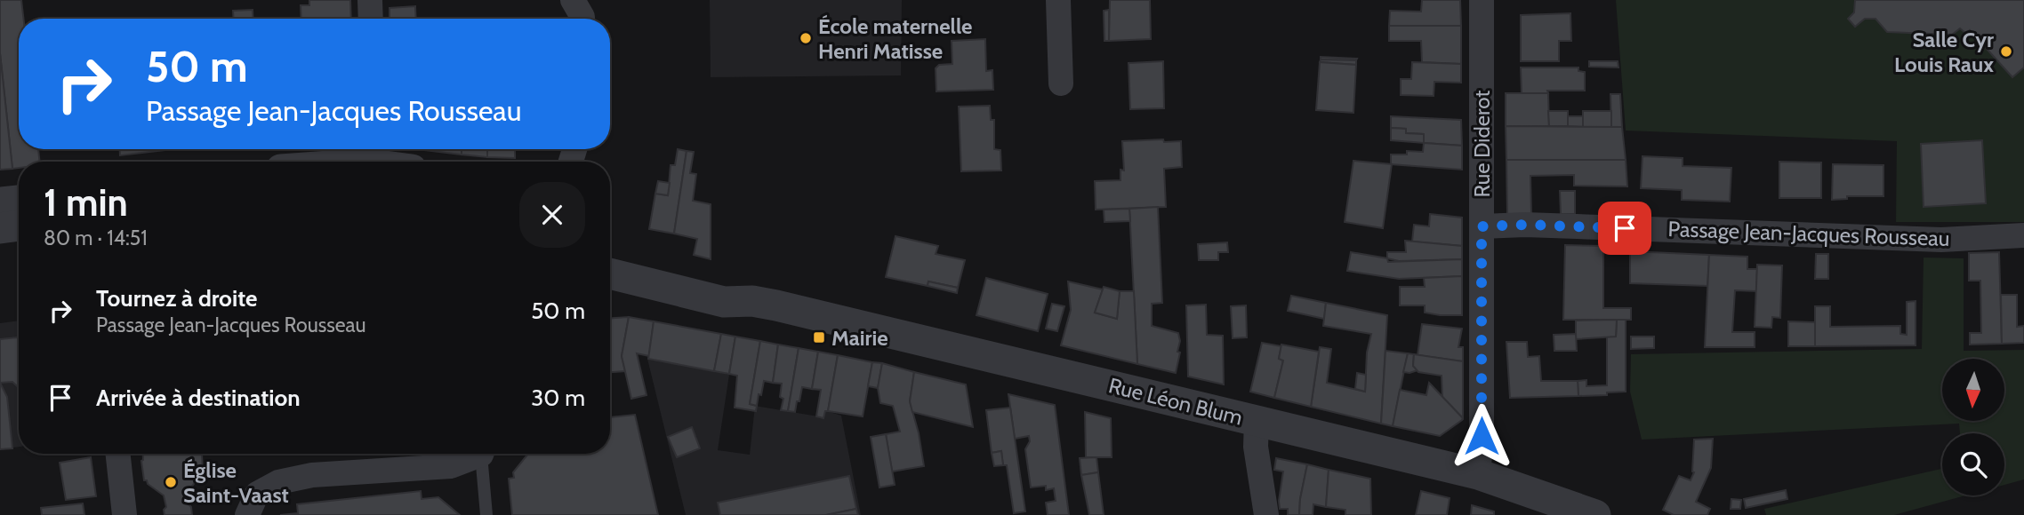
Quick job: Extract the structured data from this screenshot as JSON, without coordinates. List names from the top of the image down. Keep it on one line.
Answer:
{"streets":{"street":["Rue Diderot","Passage Jean-Jacques Rousseau","Rue Léon Blum"]},"crossings":[["Rue Diderot","Passage Jean-Jacques Rousseau"],["Rue Diderot","Rue Léon Blum"]],"places":{"other":["École maternelle Henri Matisse","Salle Cyr Louis Raux","Église Saint-Vaast"],"transit":["Mairie"]},"north":"bottom","page":{"turn":["50 m","Passage Jean-Jacques Rousseau"],"heading":["1 min","80 m · 14:51"],"list":[{"name":"Tournez à droite","note":"Passage Jean-Jacques Rousseau","value":"50 m"},{"name":"Arrivée à destination","value":"30 m"}]}}
